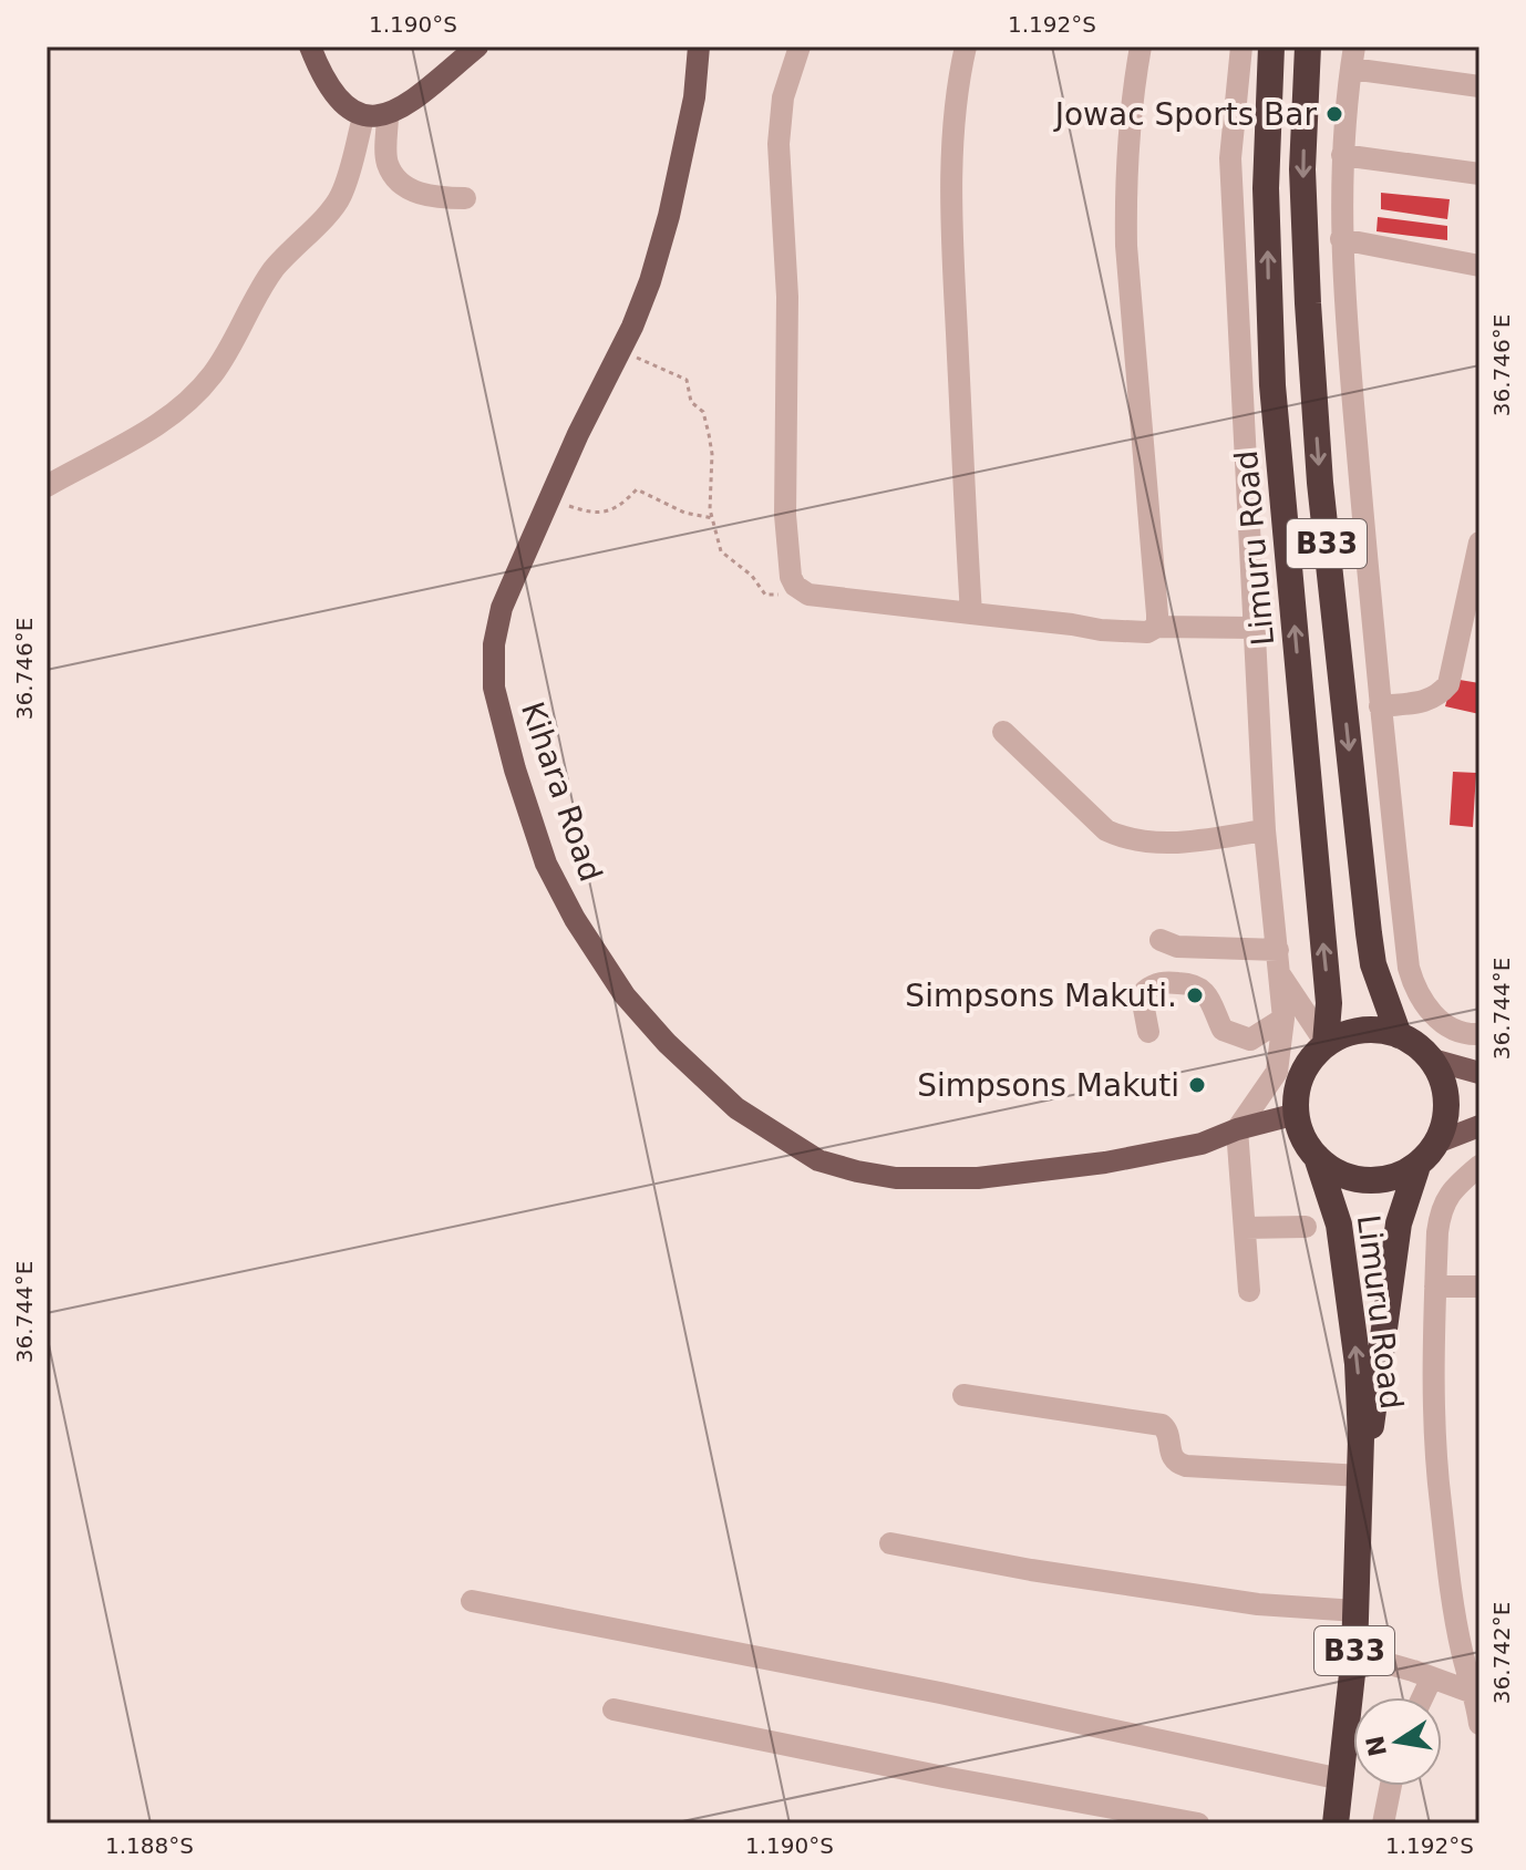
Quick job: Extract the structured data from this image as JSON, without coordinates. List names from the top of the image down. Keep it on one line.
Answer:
{"streets":{"highway":["B33","Limuru Road"],"main road":["Kihara Road"]},"crossings":[["B33","Limuru Road"],["B33","Kihara Road"],["Limuru Road","Kihara Road"]],"places":["Jowac Sports Bar","Simpsons Makuti.","Simpsons Makuti"],"north":"left","coordinates":["1.190°S","1.192°S","36.746°E","36.744°E","36.742°E","1.188°S"]}
